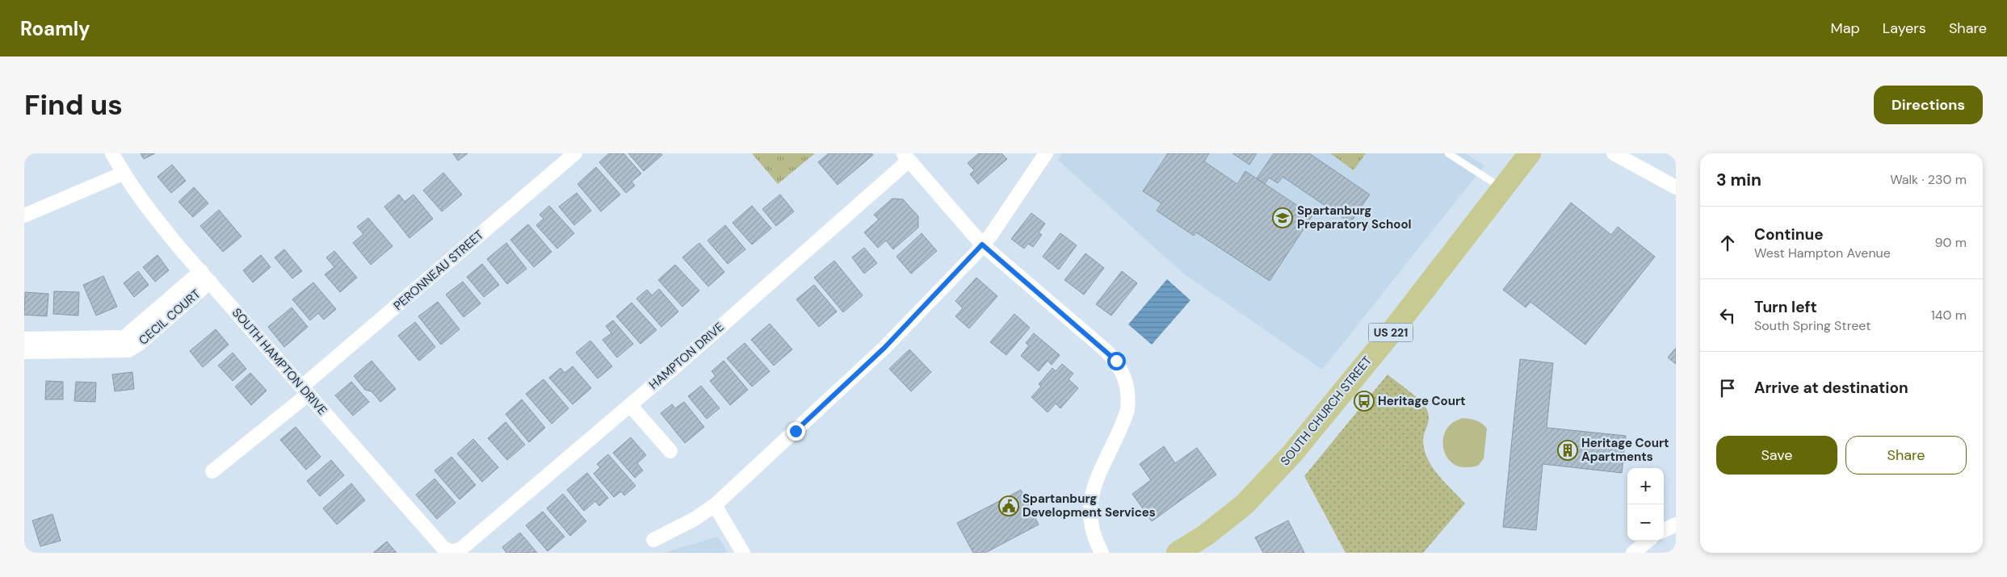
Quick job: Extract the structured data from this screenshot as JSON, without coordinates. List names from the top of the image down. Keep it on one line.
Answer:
{"streets":{"main road":["US 221","SOUTH CHURCH STREET"],"street":["PERONNEAU STREET","CECIL COURT","HAMPTON DRIVE","SOUTH HAMPTON DRIVE"]},"crossings":[["PERONNEAU STREET","SOUTH HAMPTON DRIVE"],["CECIL COURT","SOUTH HAMPTON DRIVE"],["HAMPTON DRIVE","SOUTH HAMPTON DRIVE"]],"places":{"school or university":["Spartanburg Preparatory School"],"bus stop":["Heritage Court"],"building":["Heritage Court Apartments"],"public building":["Spartanburg Development Services"]},"page":{"header":"Roamly","nav":["Map","Layers","Share"],"buttons":["Directions",["Save","Share"]],"title":"Find us","heading":["3 min","Walk · 230 m"],"list":[["Continue","West Hampton Avenue","90 m"],["Turn left","South Spring Street","140 m"],"Arrive at destination"],"map_buttons":["+","−"]}}
